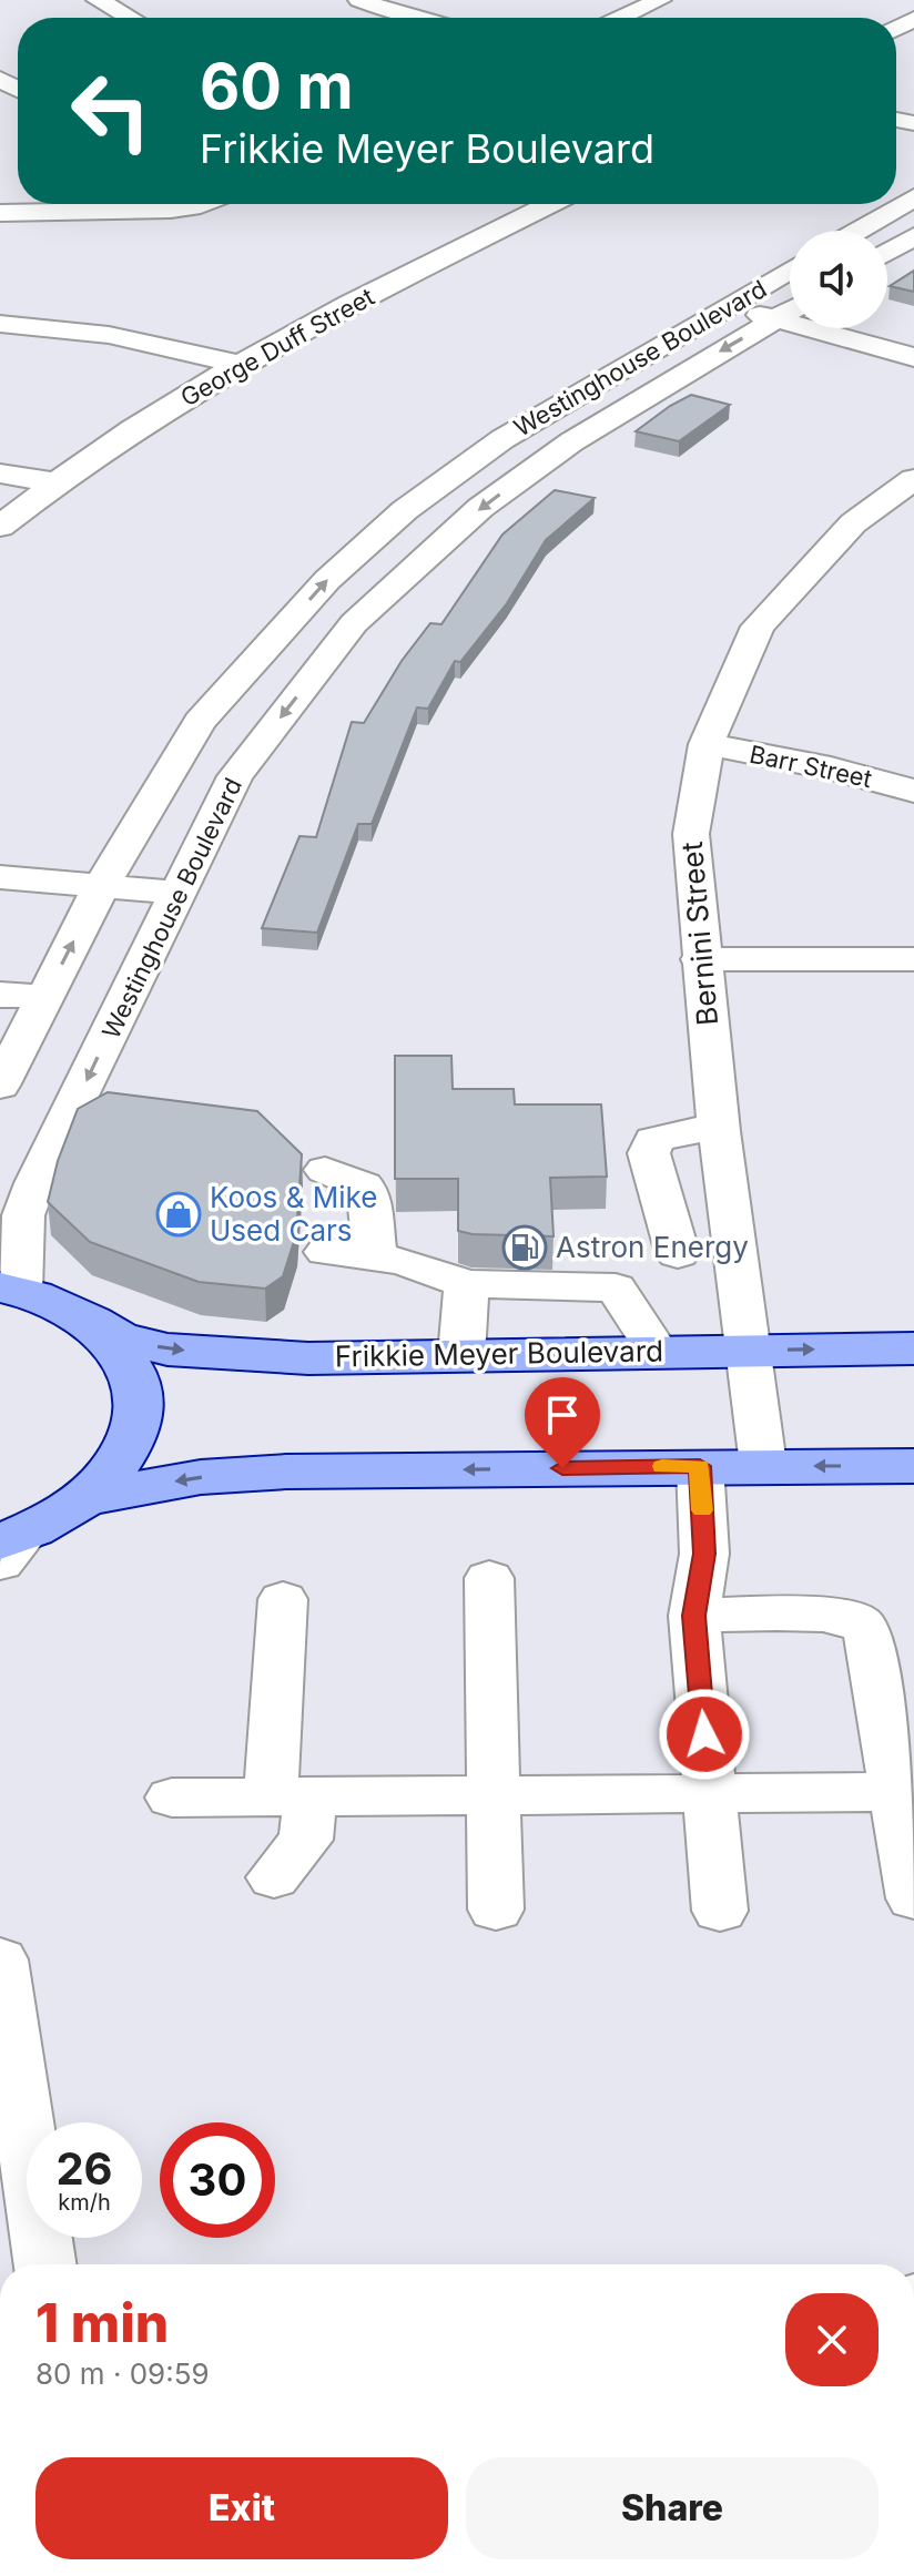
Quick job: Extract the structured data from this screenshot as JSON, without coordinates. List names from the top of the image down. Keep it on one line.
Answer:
{"streets":{"main road":["Frikkie Meyer Boulevard"],"street":["George Duff Street","Westinghouse Boulevard","Barr Street","Bernini Street"]},"crossings":[["Westinghouse Boulevard","Frikkie Meyer Boulevard"],["Barr Street","Bernini Street"],["Bernini Street","Frikkie Meyer Boulevard"]],"places":{"shop":["Koos & Mike Used Cars"],"fuel station":["Astron Energy"]},"page":{"turn":["60 m","Frikkie Meyer Boulevard"],"speed":"26 km/h","limit":"30","heading":["1 min","80 m · 09:59"],"buttons":["Exit","Share"]}}
